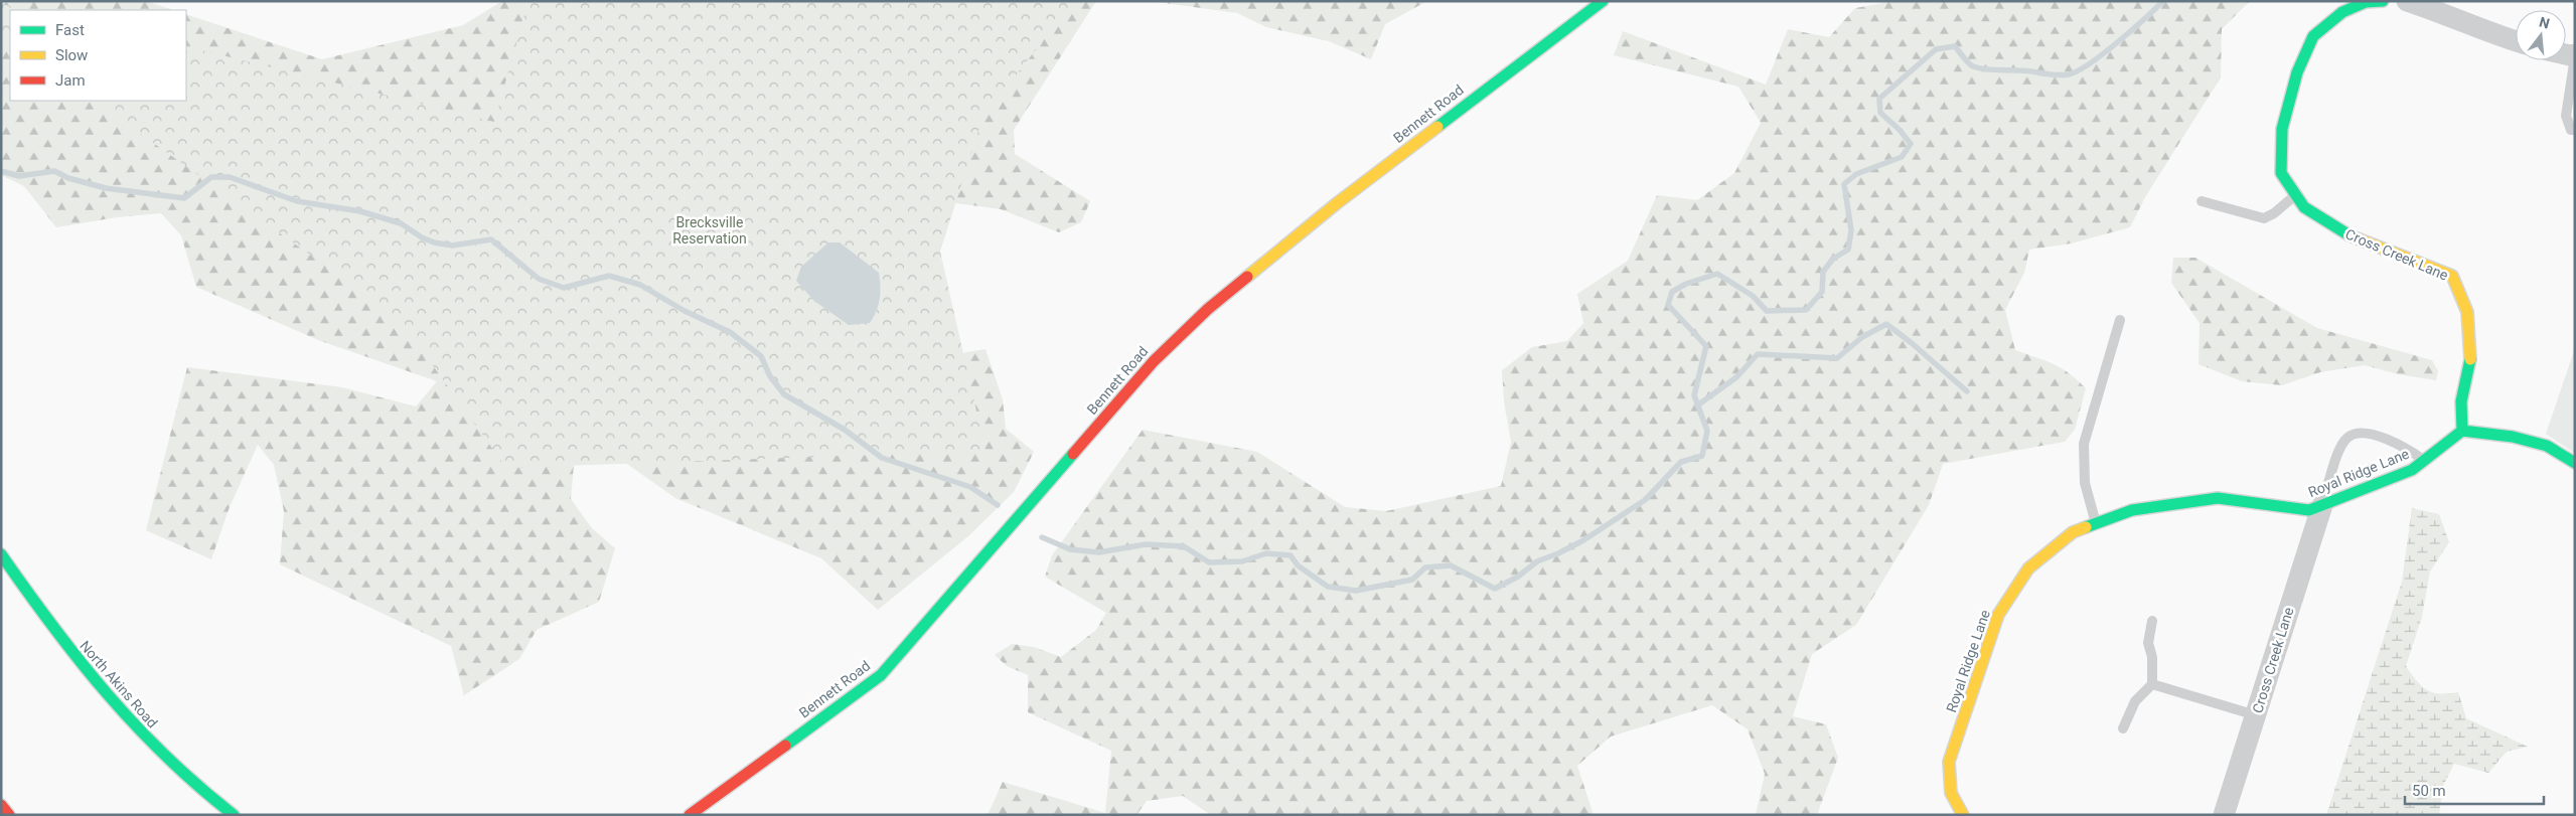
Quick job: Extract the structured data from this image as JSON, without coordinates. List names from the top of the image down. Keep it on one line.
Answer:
{"streets":{"main road":["Bennett Road","Cross Creek Lane","Royal Ridge Lane","North Akins Road"]},"crossings":[["Cross Creek Lane","Royal Ridge Lane"]],"parks":["Brecksville Reservation"],"legend":["Fast","Slow","Jam"],"scale_bar":"50 m","north":"top"}
